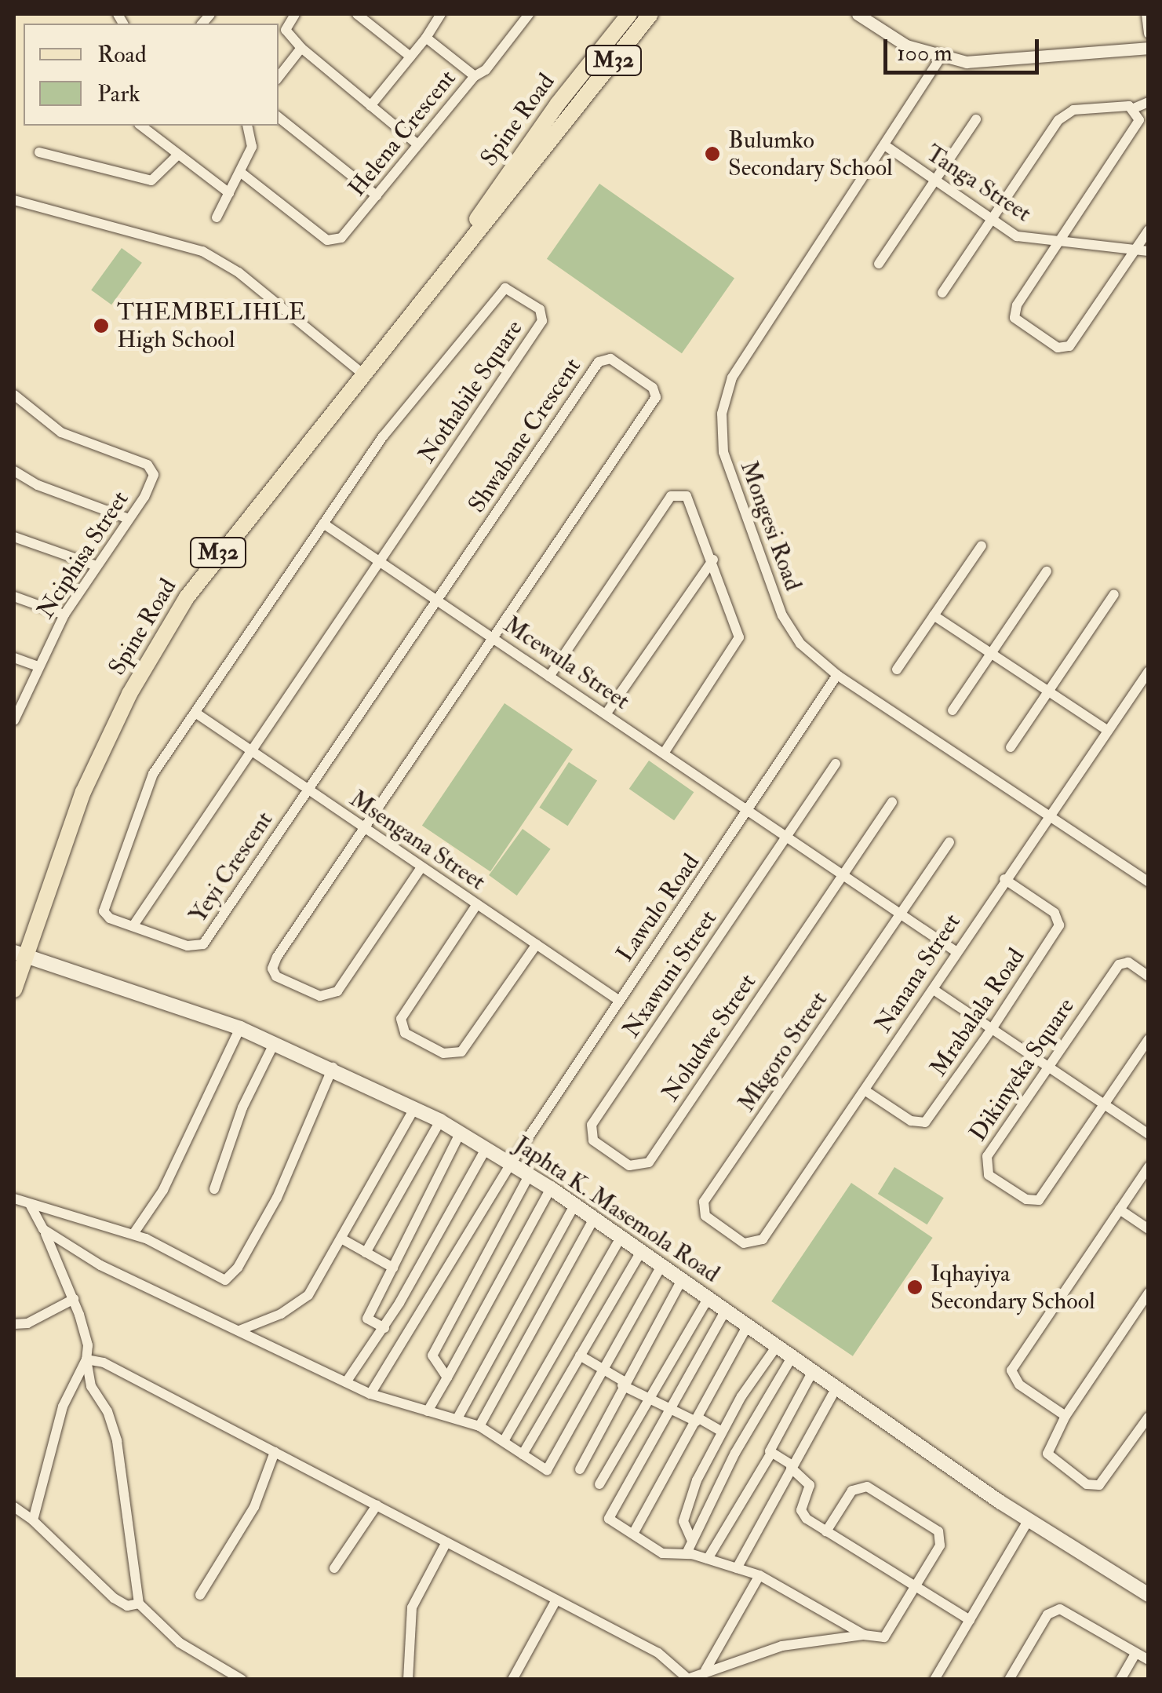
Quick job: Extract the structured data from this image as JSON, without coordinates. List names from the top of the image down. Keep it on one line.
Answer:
{"streets":{"main road":["M32","Spine Road","Japhta K. Masemola Road"],"street":["Helena Crescent","Tanga Street","Nothabile Square","Shwabane Crescent","Mongesi Road","Nciphisa Street","Mcewula Street","Msengana Street","Yeyi Crescent","Lawulo Road","Nanana Street","Nxawuni Street","Mrabalala Road","Noludwe Street","Mkgoro Street","Dikinyeka Square"]},"crossings":[["Spine Road","Japhta K. Masemola Road"],["Tanga Street","Mongesi Road"],["Nothabile Square","Mcewula Street"],["Nothabile Square","Msengana Street"],["Nothabile Square","Yeyi Crescent"],["Shwabane Crescent","Mcewula Street"],["Shwabane Crescent","Msengana Street"],["Shwabane Crescent","Yeyi Crescent"],["Mongesi Road","Lawulo Road"],["Mongesi Road","Nanana Street"],["Mcewula Street","Lawulo Road"],["Mcewula Street","Nanana Street"],["Mcewula Street","Nxawuni Street"],["Mcewula Street","Noludwe Street"],["Mcewula Street","Mkgoro Street"],["Msengana Street","Yeyi Crescent"],["Msengana Street","Lawulo Road"],["Lawulo Road","Japhta K. Masemola Road"],["Nanana Street","Mrabalala Road"],["Nanana Street","Mkgoro Street"],["Nxawuni Street","Noludwe Street"]],"places":["Bulumko Secondary School","THEMBELIHLE High School","Iqhayiya Secondary School"],"legend":["Road","Park"],"scale_bar":"100 m"}
